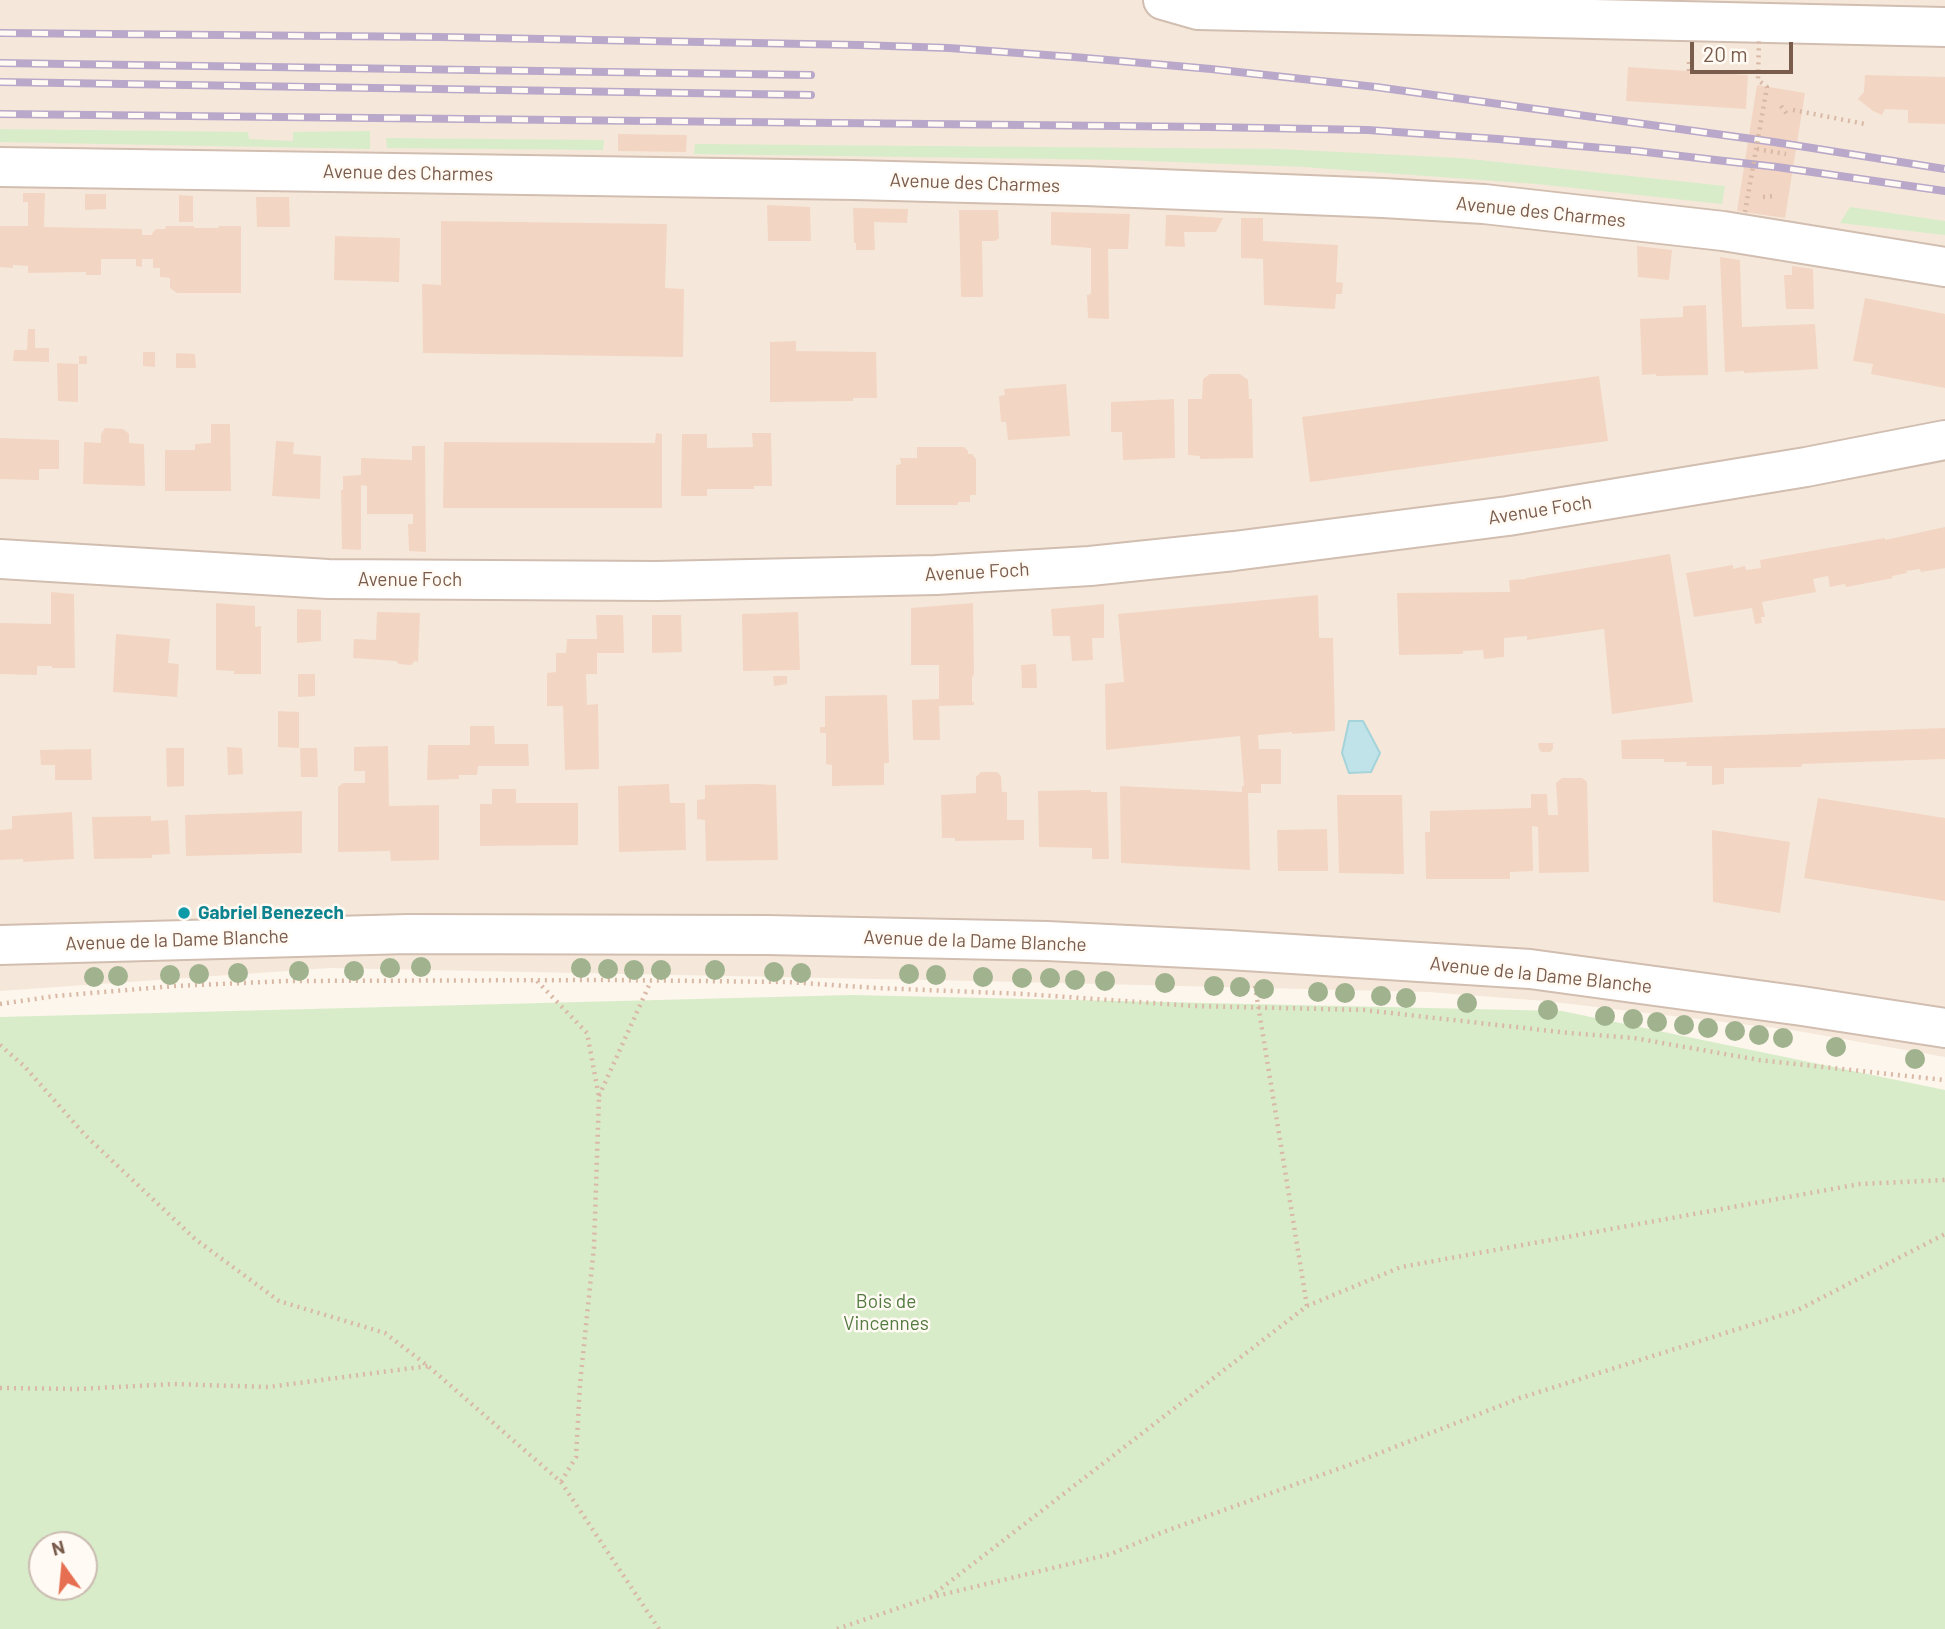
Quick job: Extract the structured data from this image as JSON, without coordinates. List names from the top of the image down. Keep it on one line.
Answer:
{"streets":{"street":["Avenue des Charmes","Avenue Foch","Avenue de la Dame Blanche"]},"parks":["Bois de Vincennes"],"places":["Gabriel Benezech"],"scale_bar":"20 m","north":"top"}
